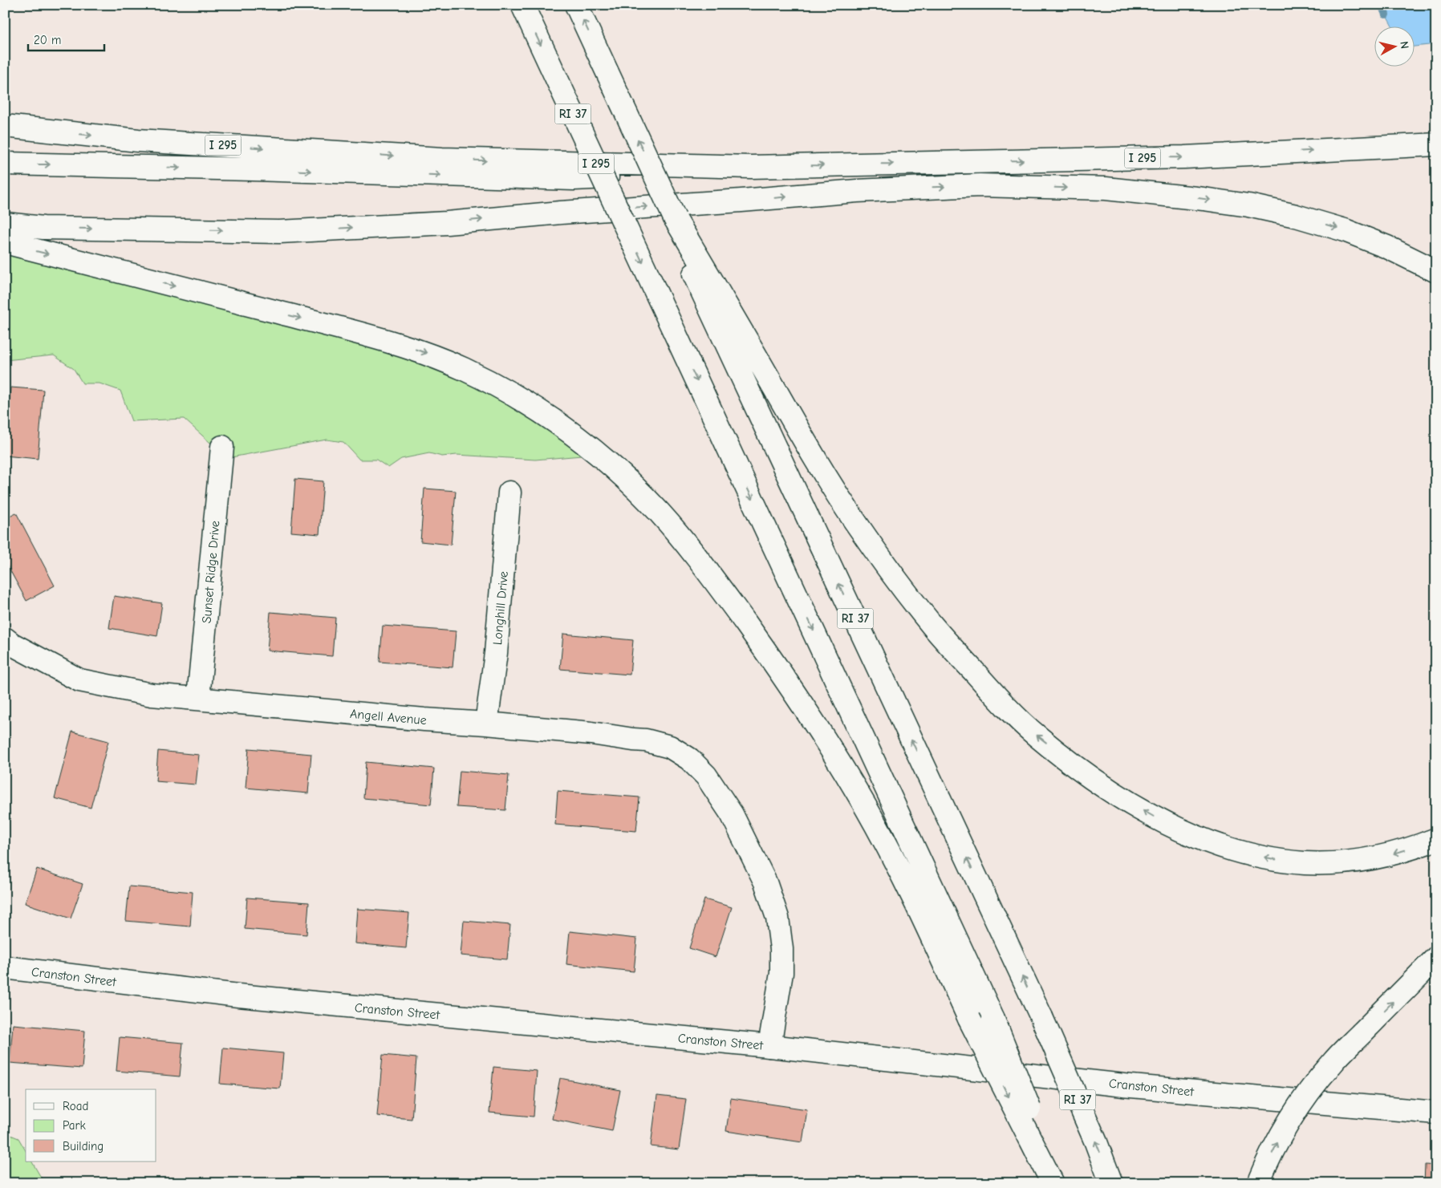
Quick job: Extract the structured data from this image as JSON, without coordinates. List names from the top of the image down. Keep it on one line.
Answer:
{"streets":{"main road":["RI 37","I 295","Sunset Ridge Drive","Longhill Drive","Angell Avenue","Cranston Street"]},"crossings":[["Sunset Ridge Drive","Angell Avenue"],["Longhill Drive","Angell Avenue"],["Angell Avenue","Cranston Street"]],"legend":["Road","Park","Building"],"scale_bar":"20 m","north":"right"}
